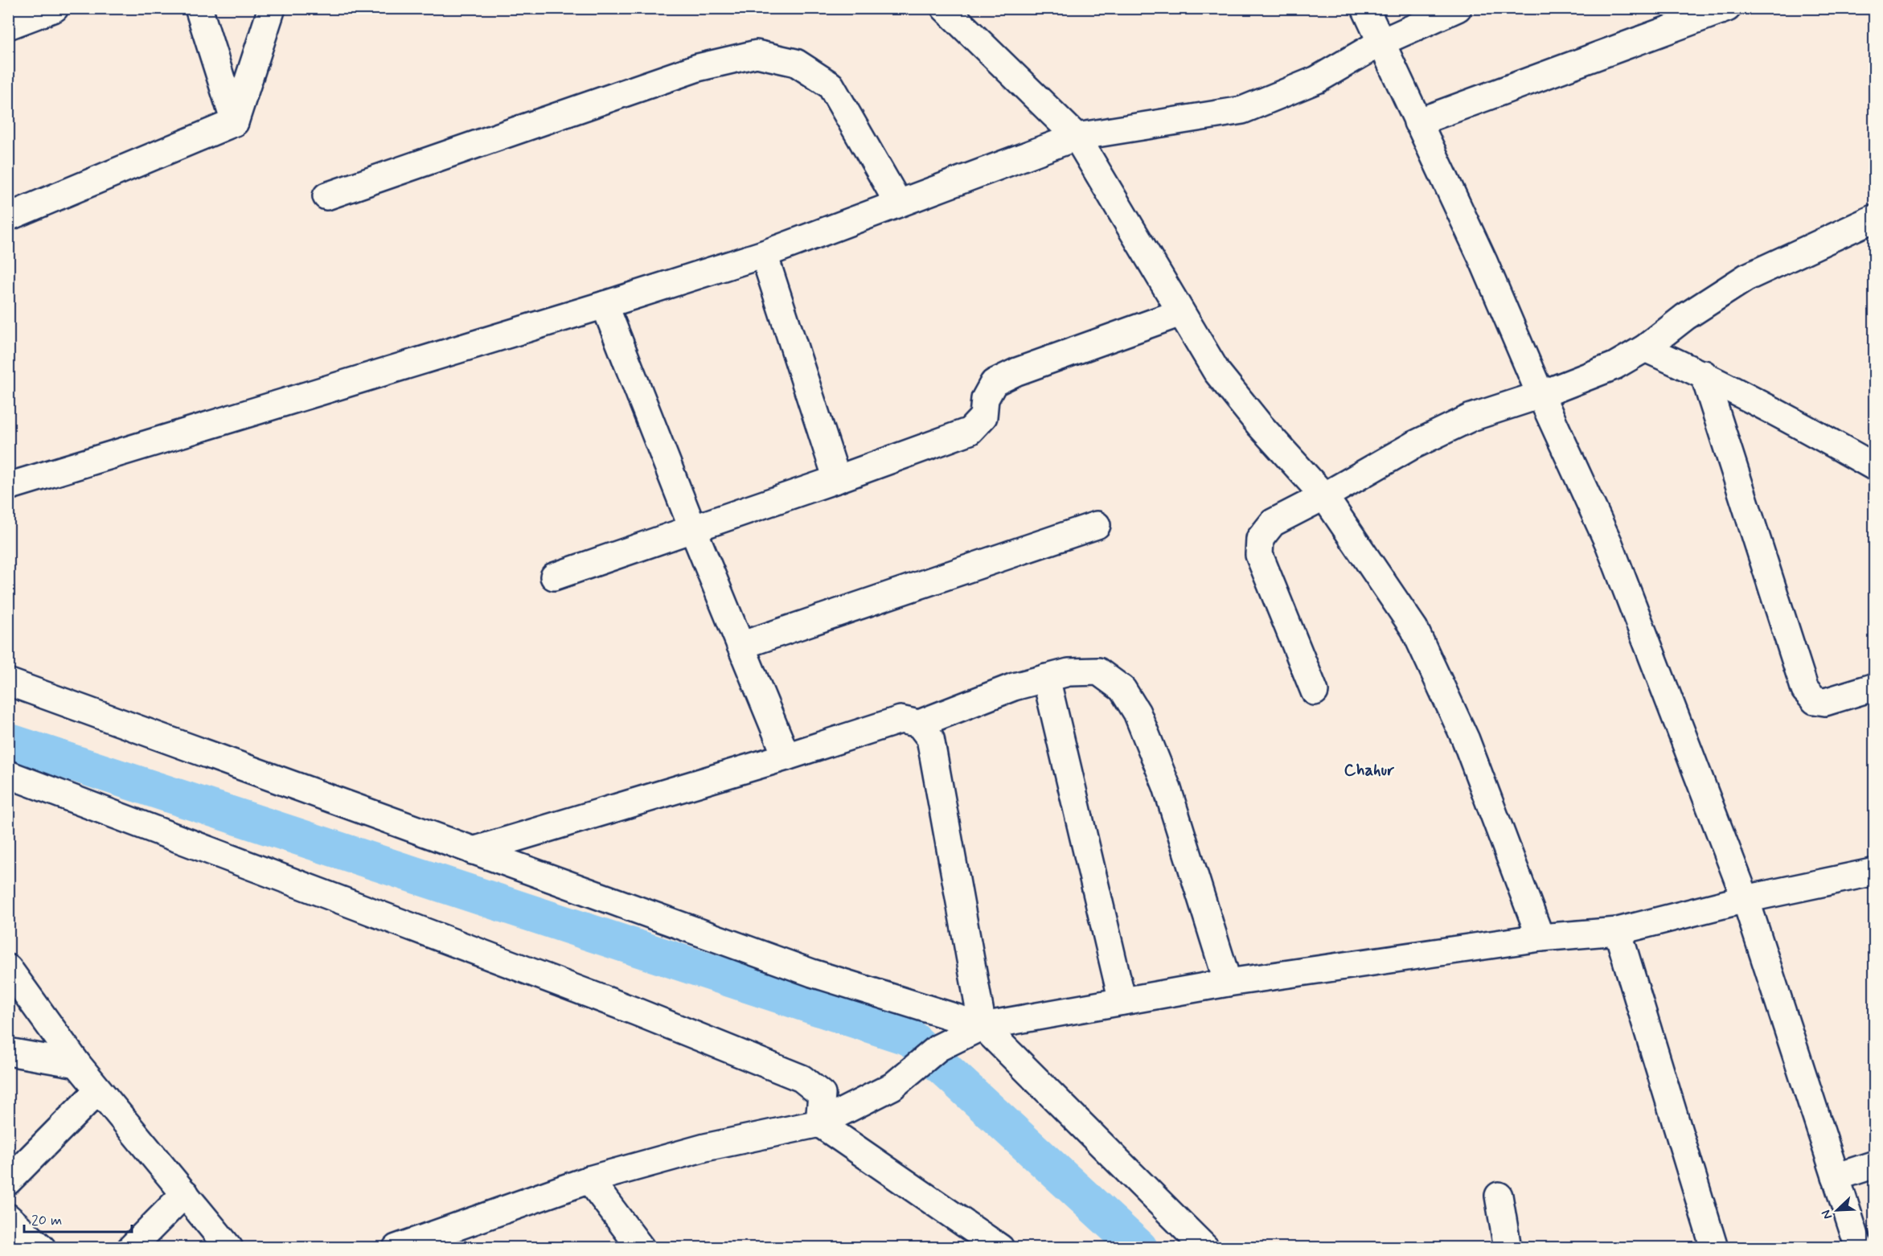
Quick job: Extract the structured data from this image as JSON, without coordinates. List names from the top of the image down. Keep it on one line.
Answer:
{"districts":["Chahur"],"scale_bar":"20 m","north":"bottom left"}
